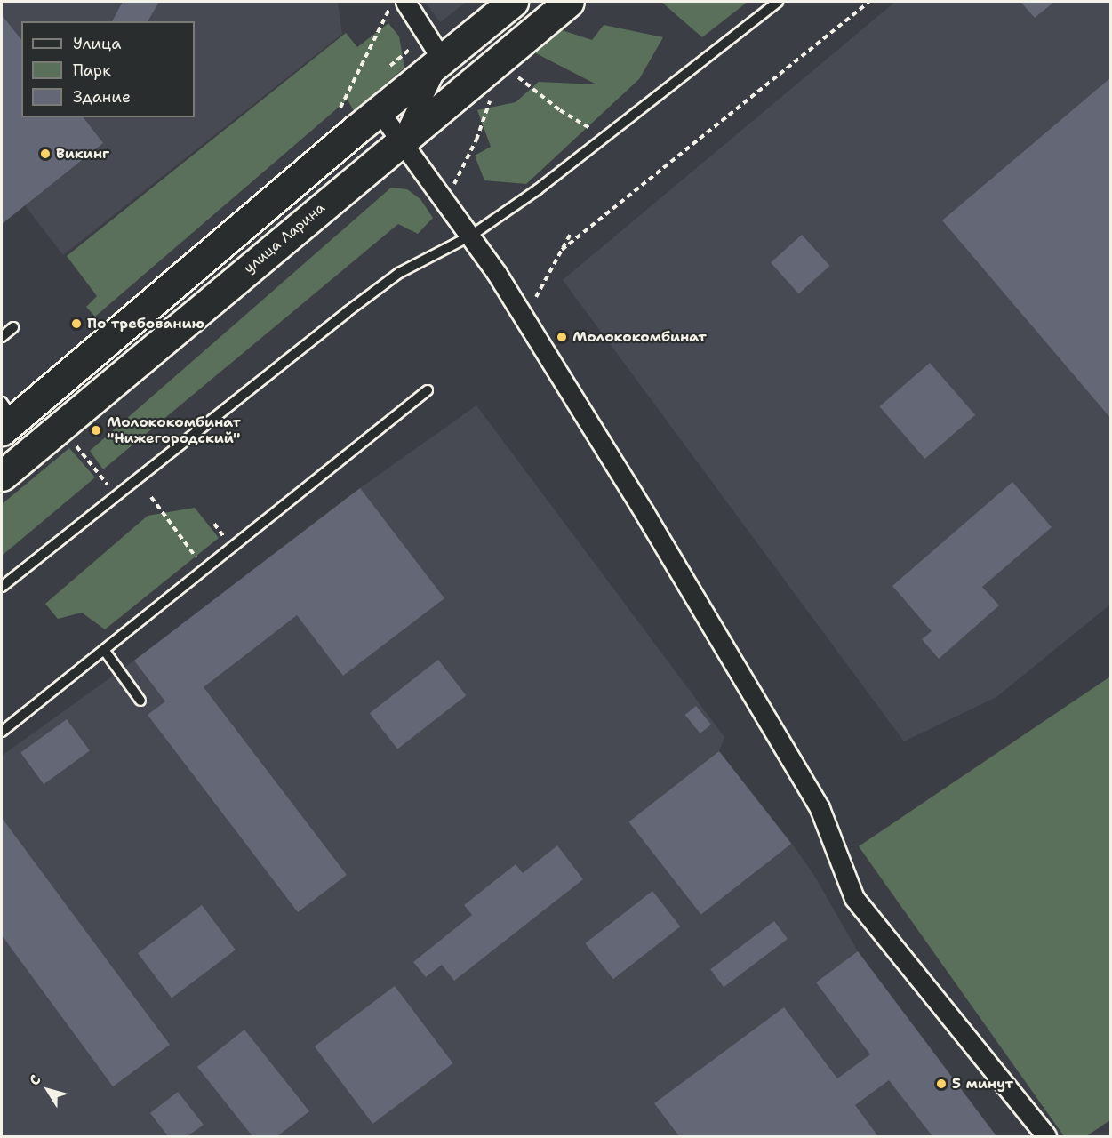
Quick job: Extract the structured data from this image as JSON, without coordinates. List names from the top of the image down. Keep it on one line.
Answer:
{"streets":{"main road":["улица Ларина"]},"places":["Викинг","По требованию","Молококомбинат","Молококомбинат \"Нижегородский\"","5 минут"],"legend":["Улица","Парк","Здание"],"north":"top left"}
